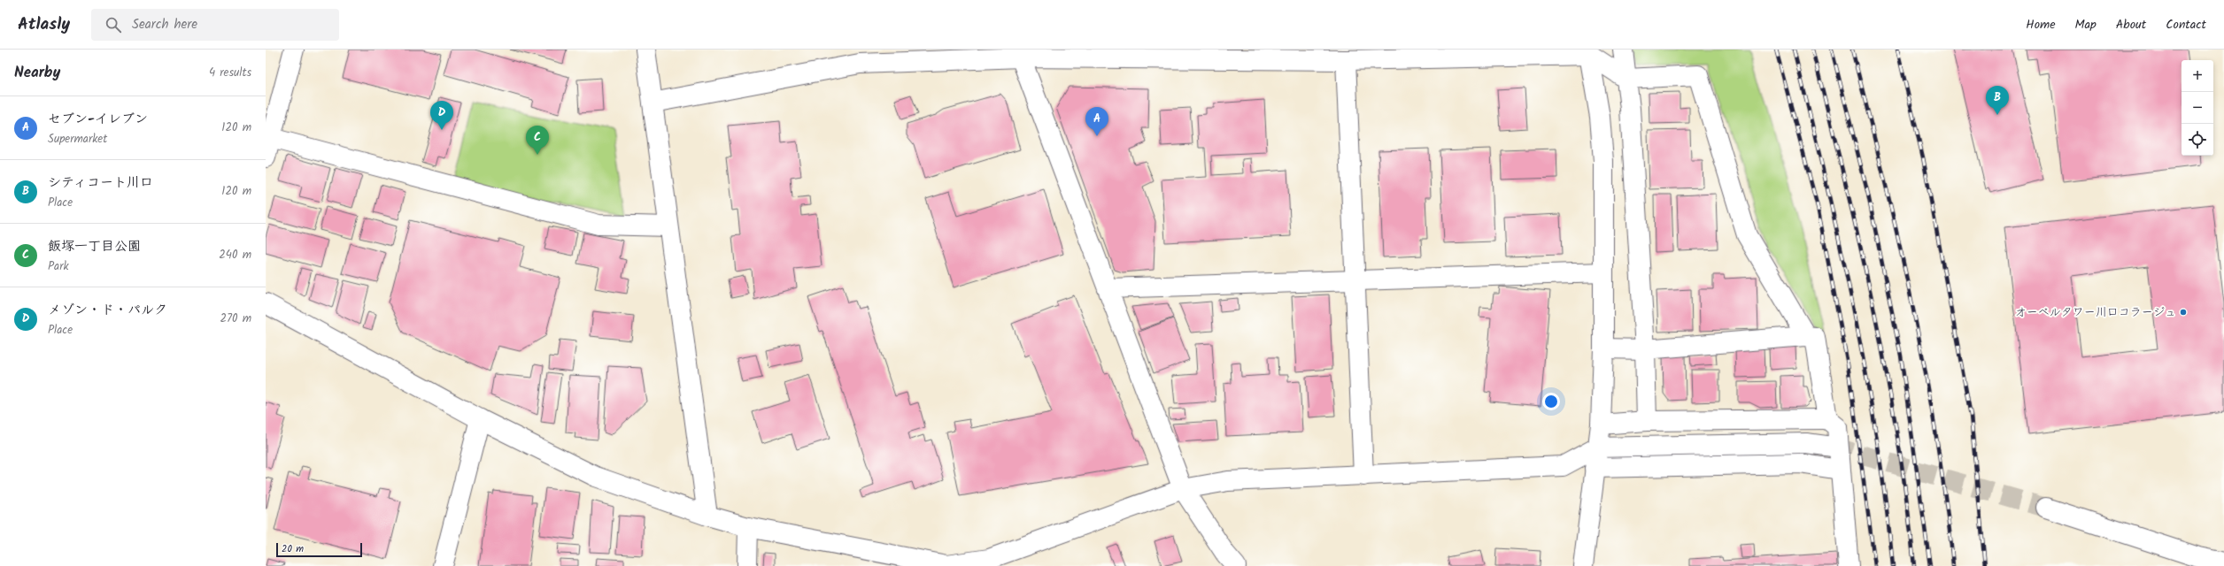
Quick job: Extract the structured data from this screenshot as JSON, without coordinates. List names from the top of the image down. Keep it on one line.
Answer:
{"places":["オーベルタワー川口コラージュ"],"scale_bar":"20 m","page":{"header":"Atlasly","search":"Search here","nav":["Home","Map","About","Contact"],"heading":["Nearby","4 results"],"map_buttons":["+","−"],"pins":["B","D","A","C"],"list":[{"mark":"A","name":"セブン-イレブン","note":"Supermarket","value":"120 m"},{"mark":"B","name":"シティコート川口","note":"Place","value":"120 m"},{"mark":"C","name":"飯塚一丁目公園","note":"Park","value":"240 m"},{"mark":"D","name":"メゾン・ド・パルク","note":"Place","value":"270 m"}],"scale":"20 m"}}
